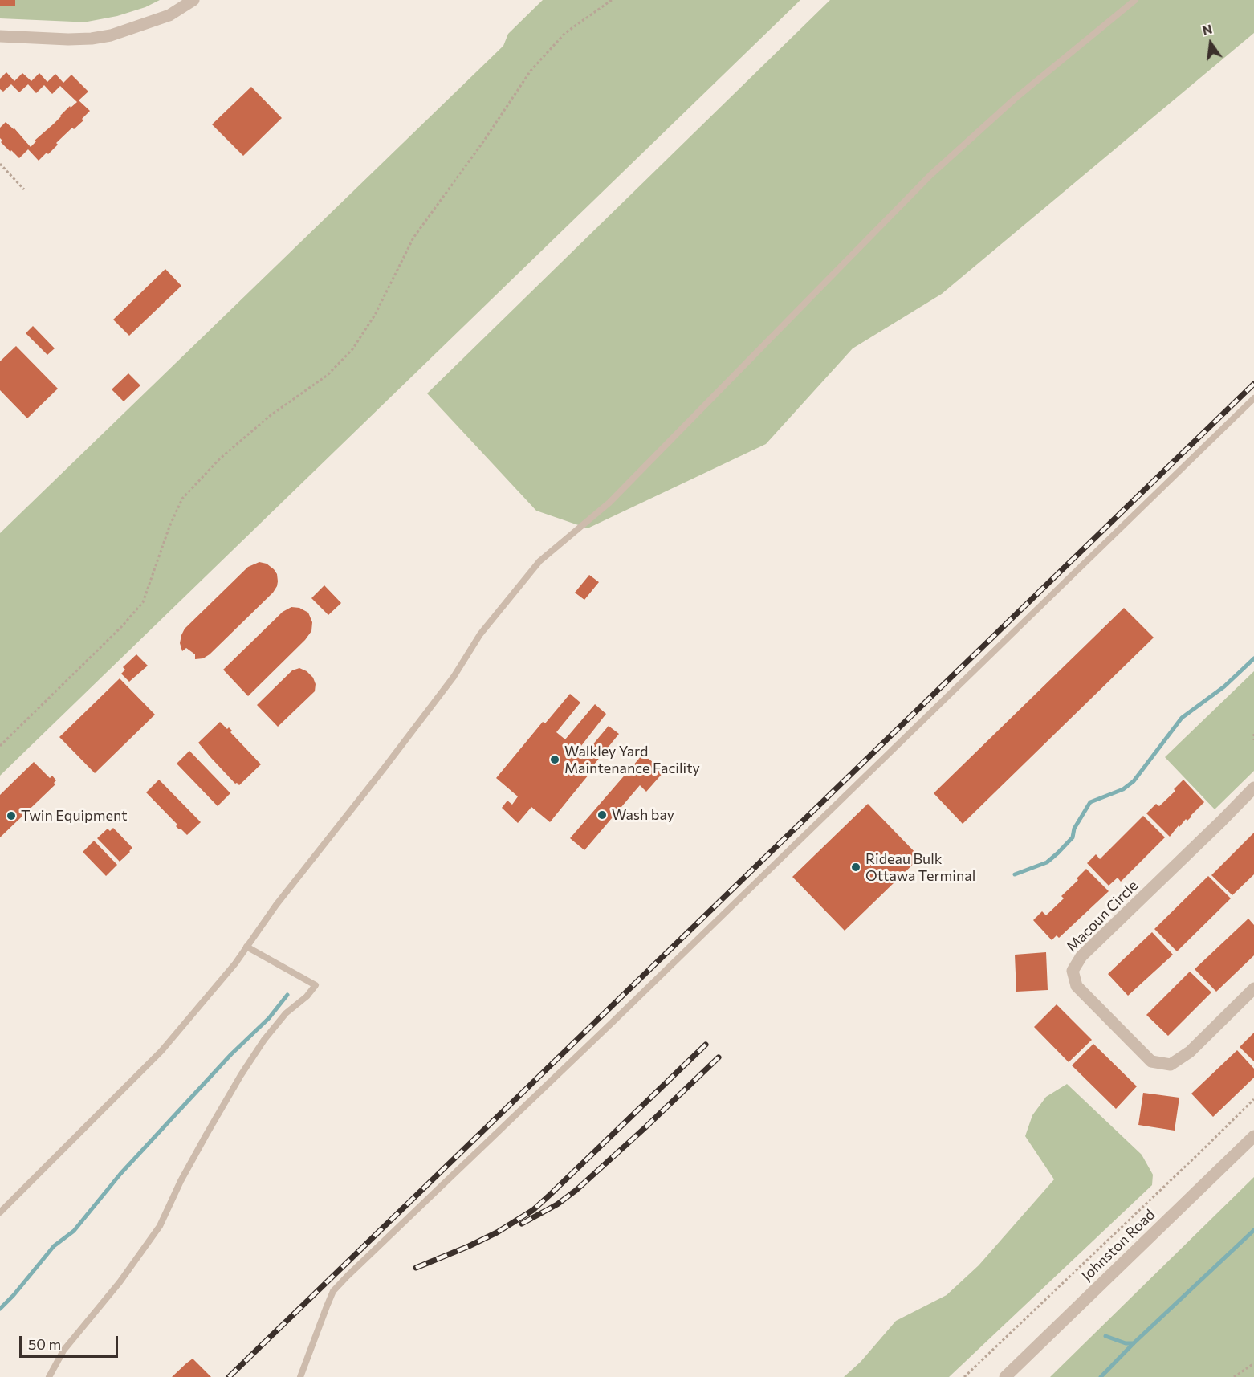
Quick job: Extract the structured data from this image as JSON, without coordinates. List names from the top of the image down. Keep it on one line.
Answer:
{"streets":{"street":["Macoun Circle","Johnston Road"]},"places":["Walkley Yard Maintenance Facility","Wash bay","Twin Equipment","Rideau Bulk Ottawa Terminal"],"scale_bar":"50 m","north":"top"}
